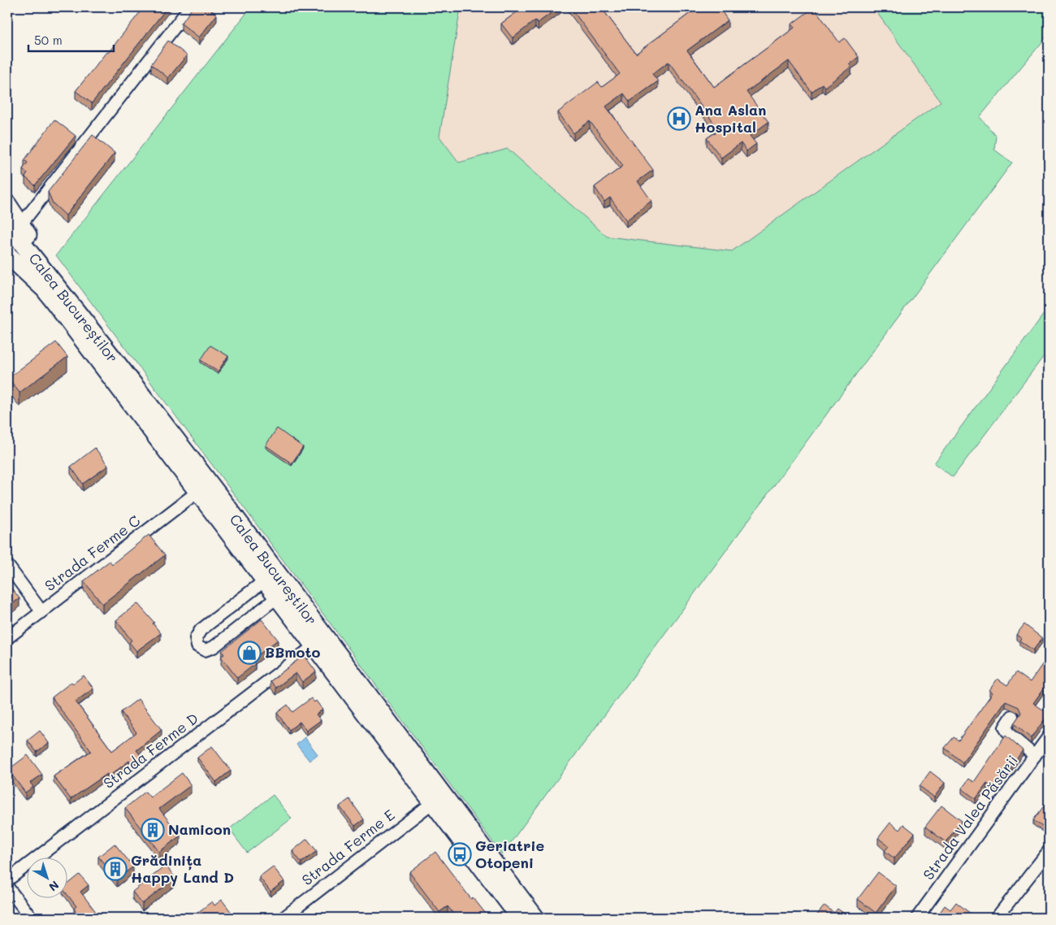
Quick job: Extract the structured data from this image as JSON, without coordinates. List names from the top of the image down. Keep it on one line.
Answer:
{"streets":{"highway":["Calea Bucureștilor"],"street":["Strada Ferme C","Strada Ferme D","Strada Valea Păsării","Strada Ferme E"]},"crossings":[["Calea Bucureștilor","Strada Ferme C"],["Calea Bucureștilor","Strada Ferme D"],["Calea Bucureștilor","Strada Ferme E"]],"places":{"hospital":["Ana Aslan Hospital"],"shop":["BBmoto"],"building":["Namicon","Grădinița Happy Land D"],"bus stop":["Geriatrie Otopeni"]},"scale_bar":"50 m","north":"bottom right"}
